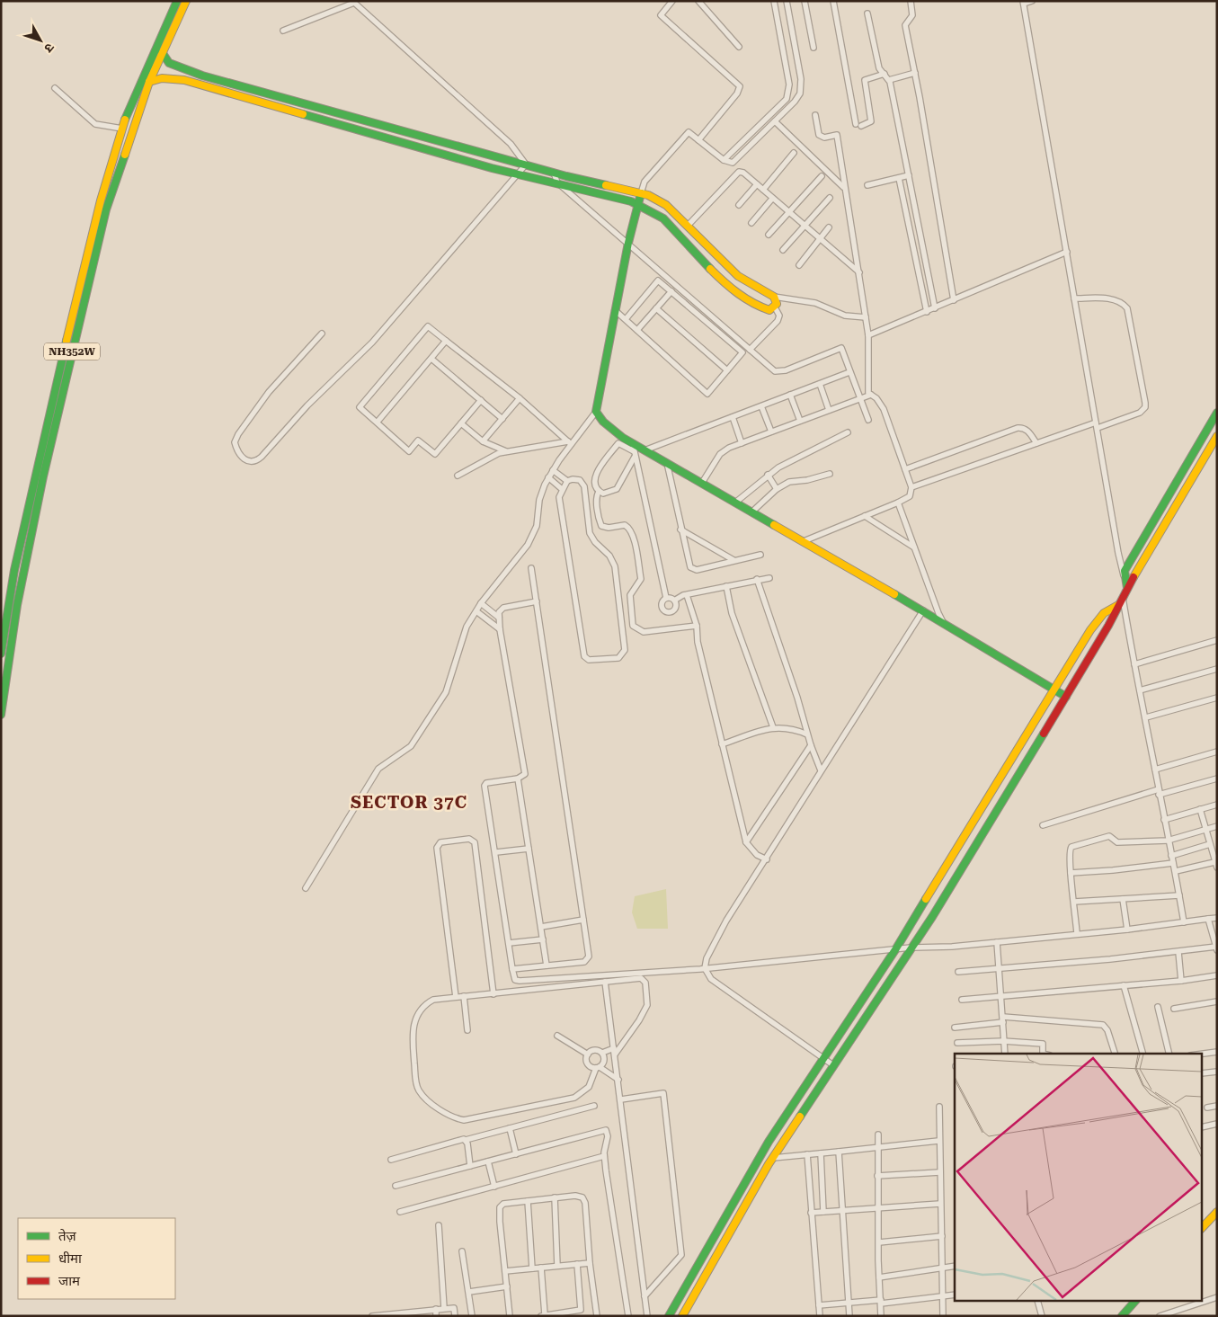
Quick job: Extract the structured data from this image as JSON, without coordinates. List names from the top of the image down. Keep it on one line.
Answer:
{"streets":{"main road":["NH352W"]},"districts":["SECTOR 37C"],"legend":["तेज़","धीमा","जाम"],"north":"bottom right"}
